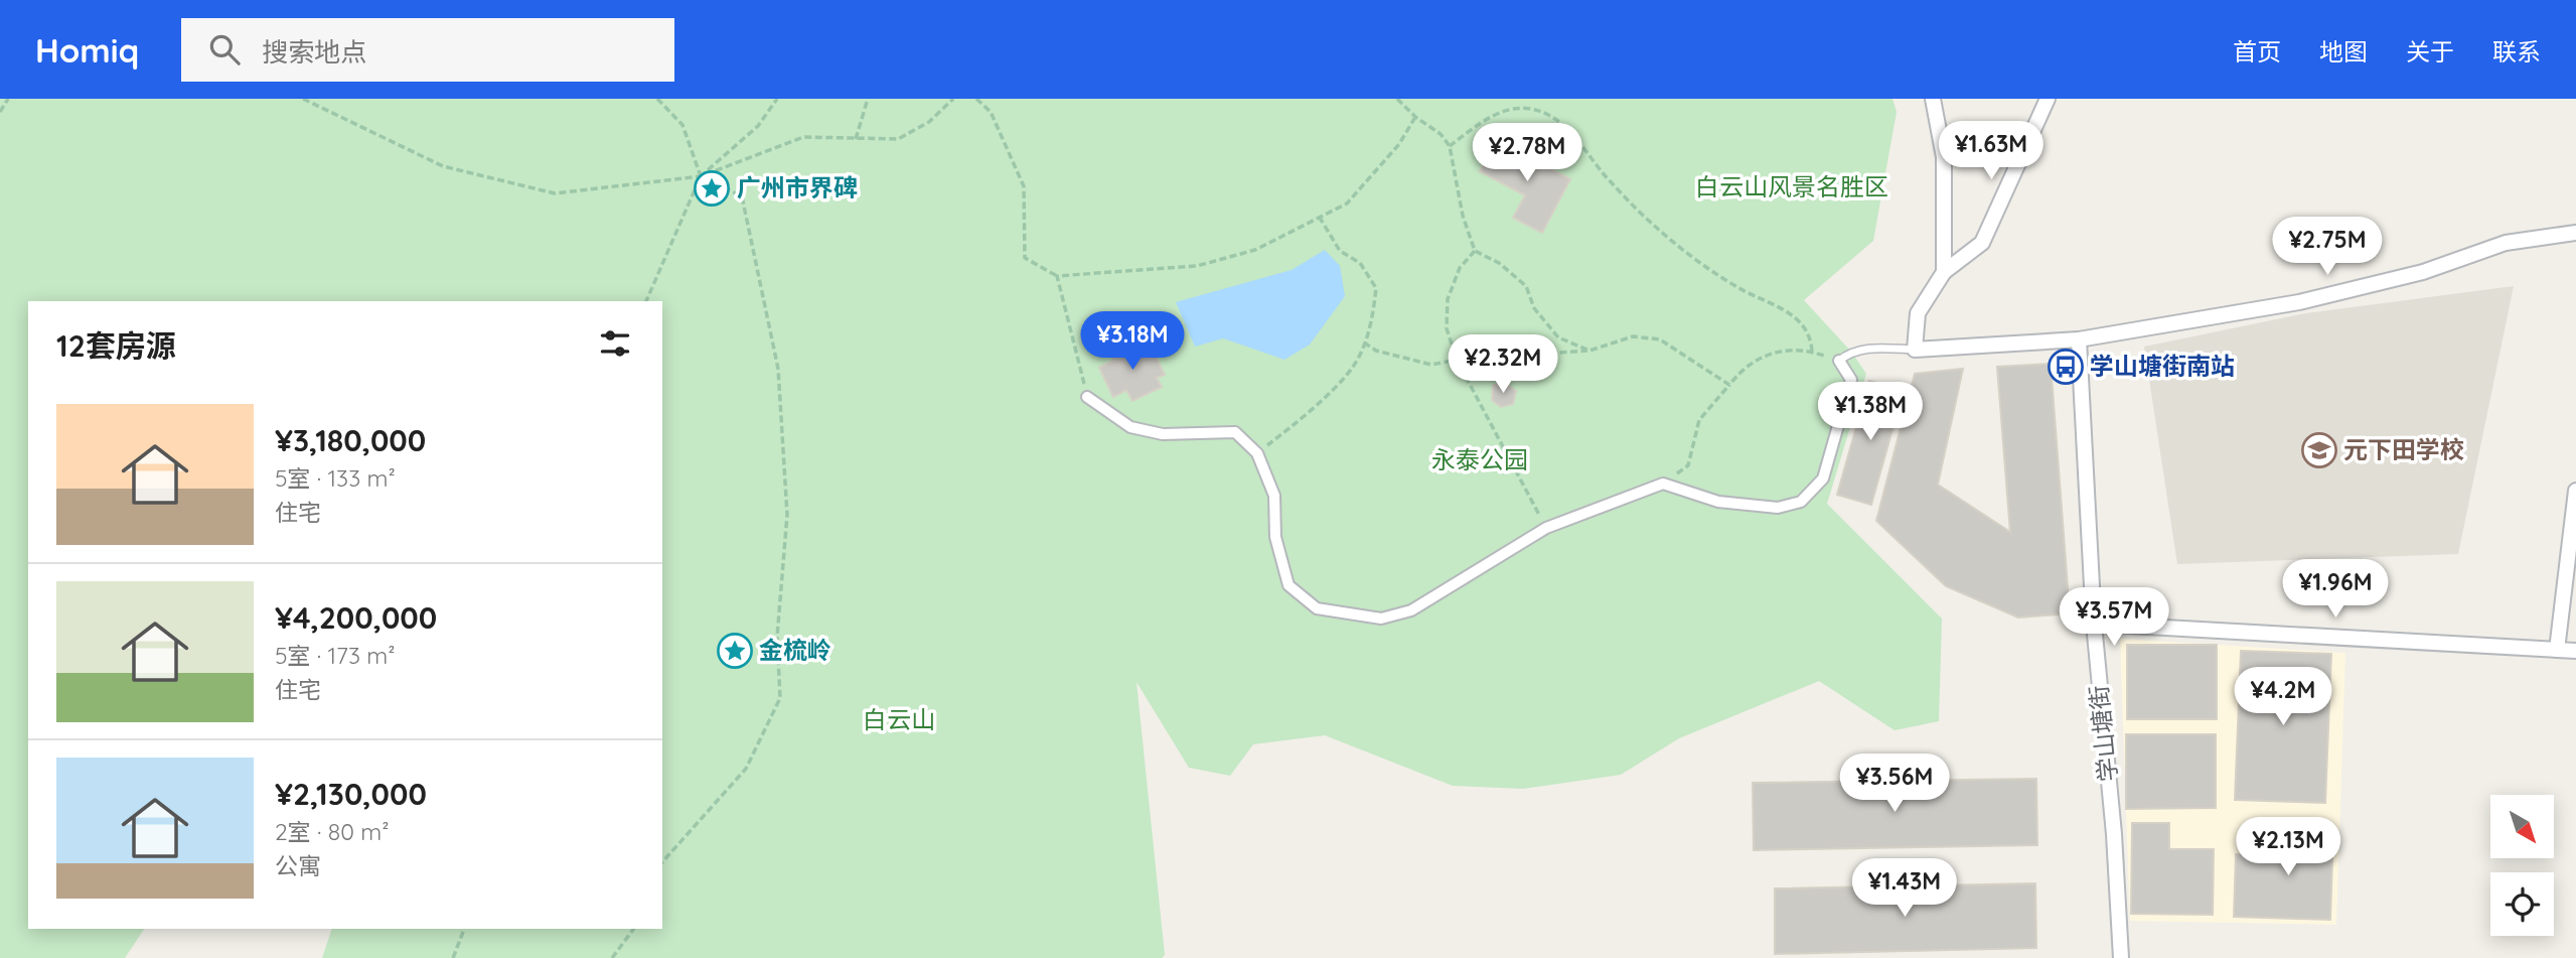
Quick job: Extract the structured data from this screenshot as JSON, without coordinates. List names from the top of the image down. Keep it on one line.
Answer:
{"streets":{"street":["学山塘街"]},"parks":["白云山风景名胜区","永泰公园","白云山"],"places":{"place":["广州市界碑","金梳岭"],"bus stop":["学山塘街南站"],"school or university":["元下田学校"]},"north":"bottom right","page":{"header":"Homiq","search":"搜索地点","nav":["首页","地图","关于","联系"],"price":["¥1.63M","¥2.78M","¥2.75M","¥3.18M","¥2.32M","¥1.38M","¥1.96M","¥3.57M","¥4.2M","¥3.56M","¥2.13M","¥1.43M"],"heading":"12套房源","list":[{"name":"¥3,180,000","note":"5室 · 133 m² · 住宅"},{"name":"¥4,200,000","note":"5室 · 173 m² · 住宅"},{"name":"¥2,130,000","note":"2室 · 80 m² · 公寓"}]}}
